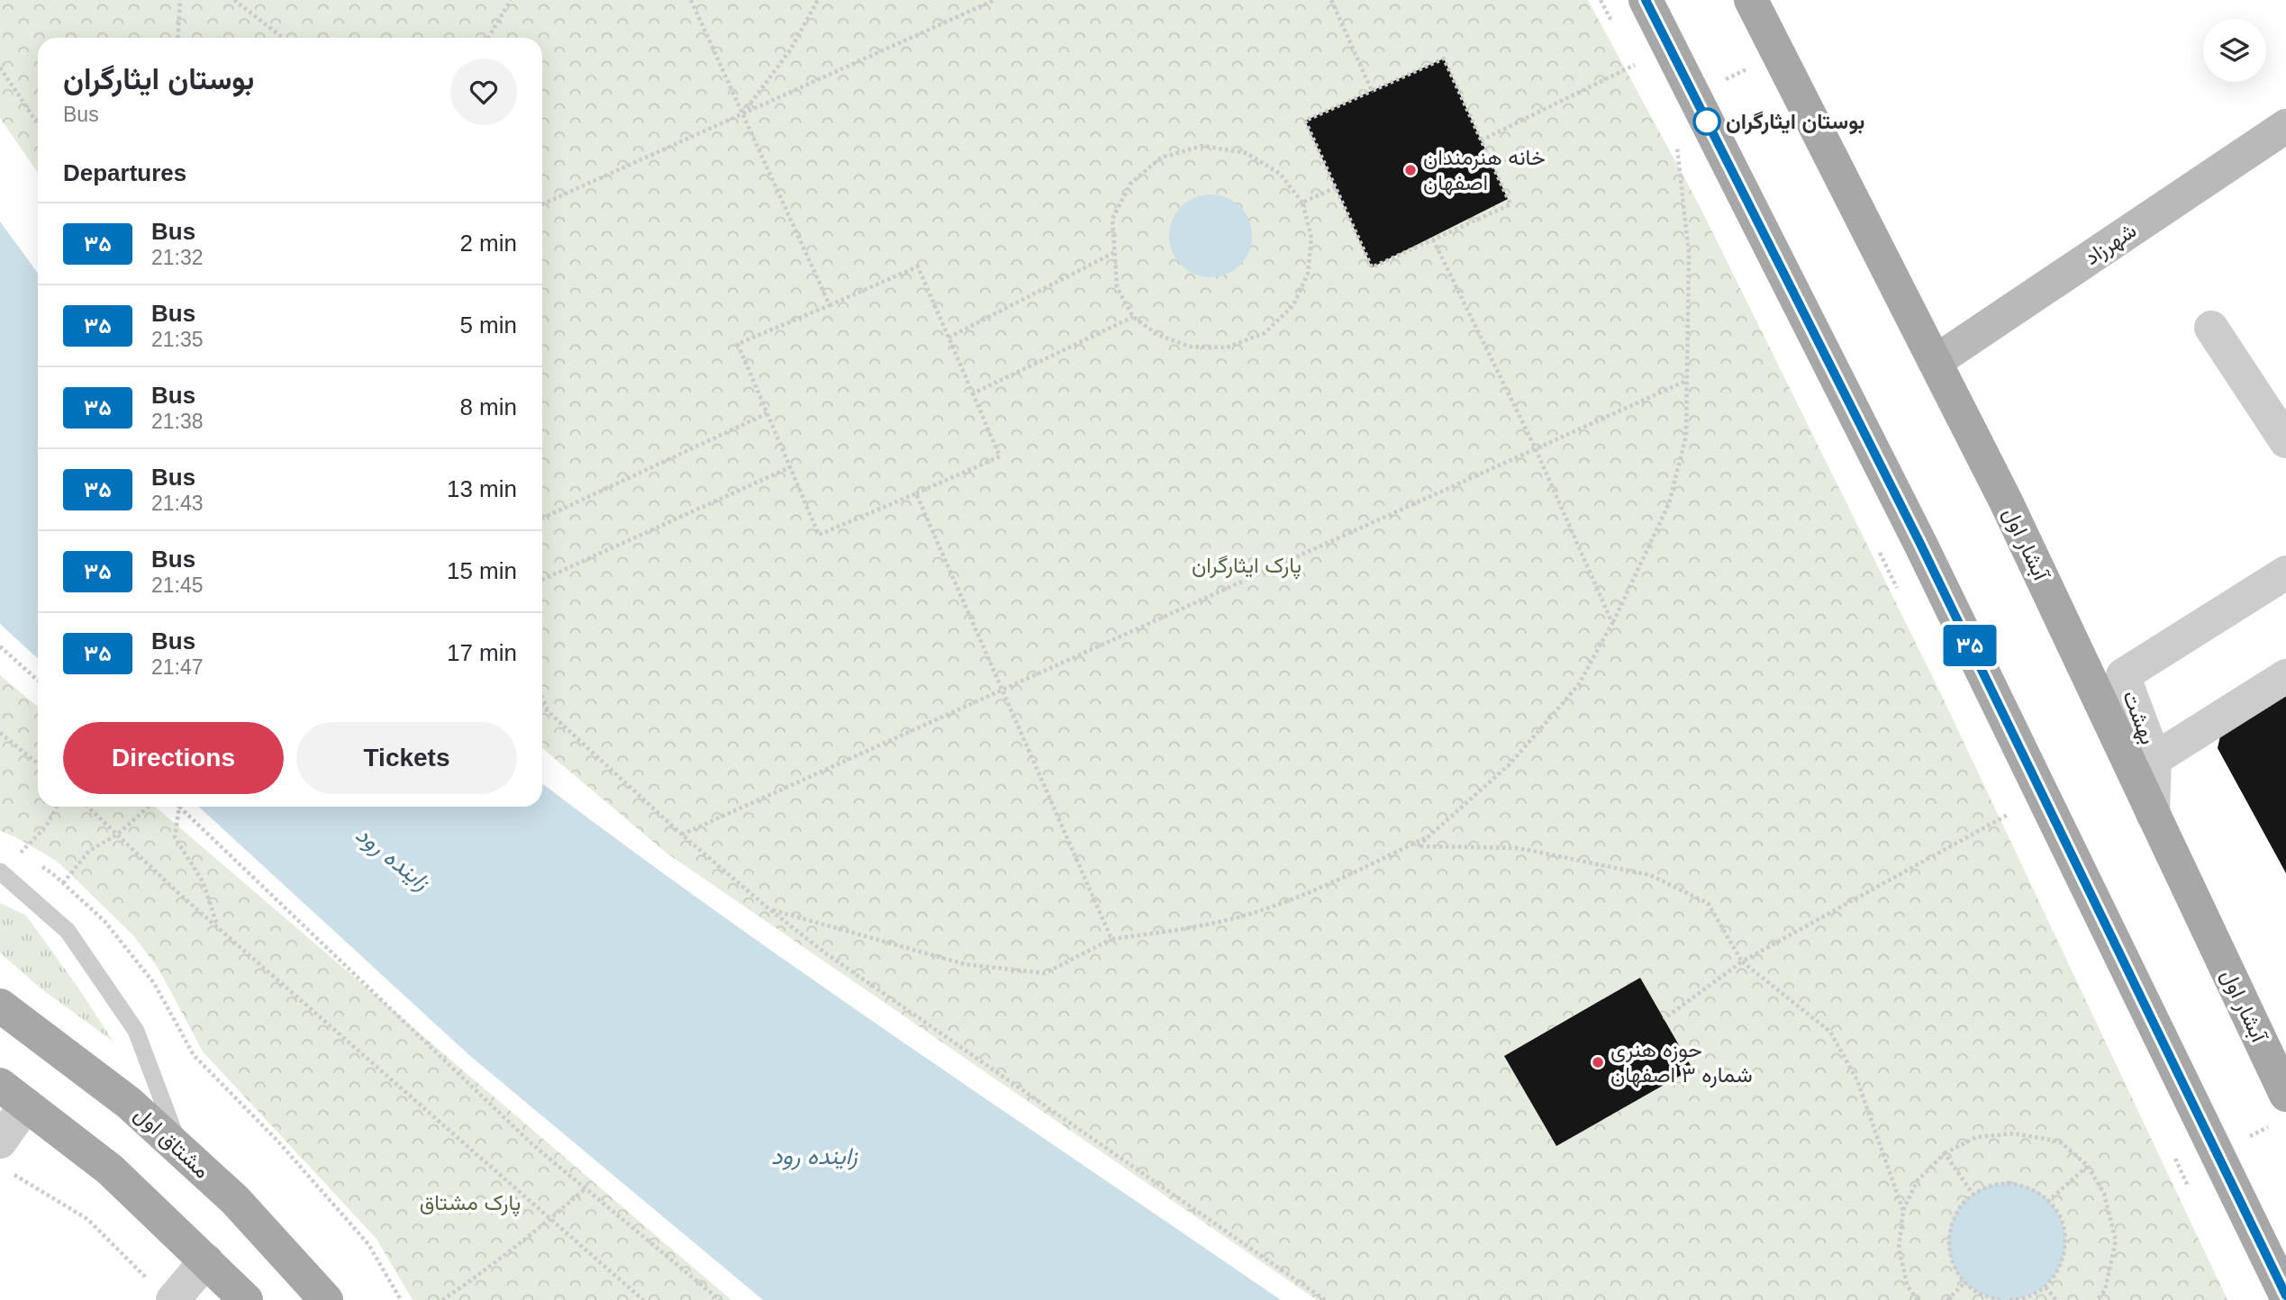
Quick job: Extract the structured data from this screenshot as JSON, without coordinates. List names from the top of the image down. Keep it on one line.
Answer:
{"streets":{"main road":["آبشار اول","مشتاق اول"],"street":["شهرزاد","بهشت"]},"crossings":[["شهرزاد","آبشار اول"]],"water":["زاینده رود"],"parks":["پارک ایثارگران","پارک مشتاق"],"places":["بوستان ایثارگران","خانه هنرمندان اصفهان","حوزه هنری شماره ۳ اصفهان"],"lines":["bus line ۳۵"],"page":{"on_map":"۳۵","heading":[["بوستان ایثارگران","Bus"],"Departures"],"list":[{"mark":"۳۵","name":"Bus","note":"21:32","value":"2 min"},{"mark":"۳۵","name":"Bus","note":"21:35","value":"5 min"},{"mark":"۳۵","name":"Bus","note":"21:38","value":"8 min"},{"mark":"۳۵","name":"Bus","note":"21:43","value":"13 min"},{"mark":"۳۵","name":"Bus","note":"21:45","value":"15 min"},{"mark":"۳۵","name":"Bus","note":"21:47","value":"17 min"}],"buttons":["Directions","Tickets"]}}
